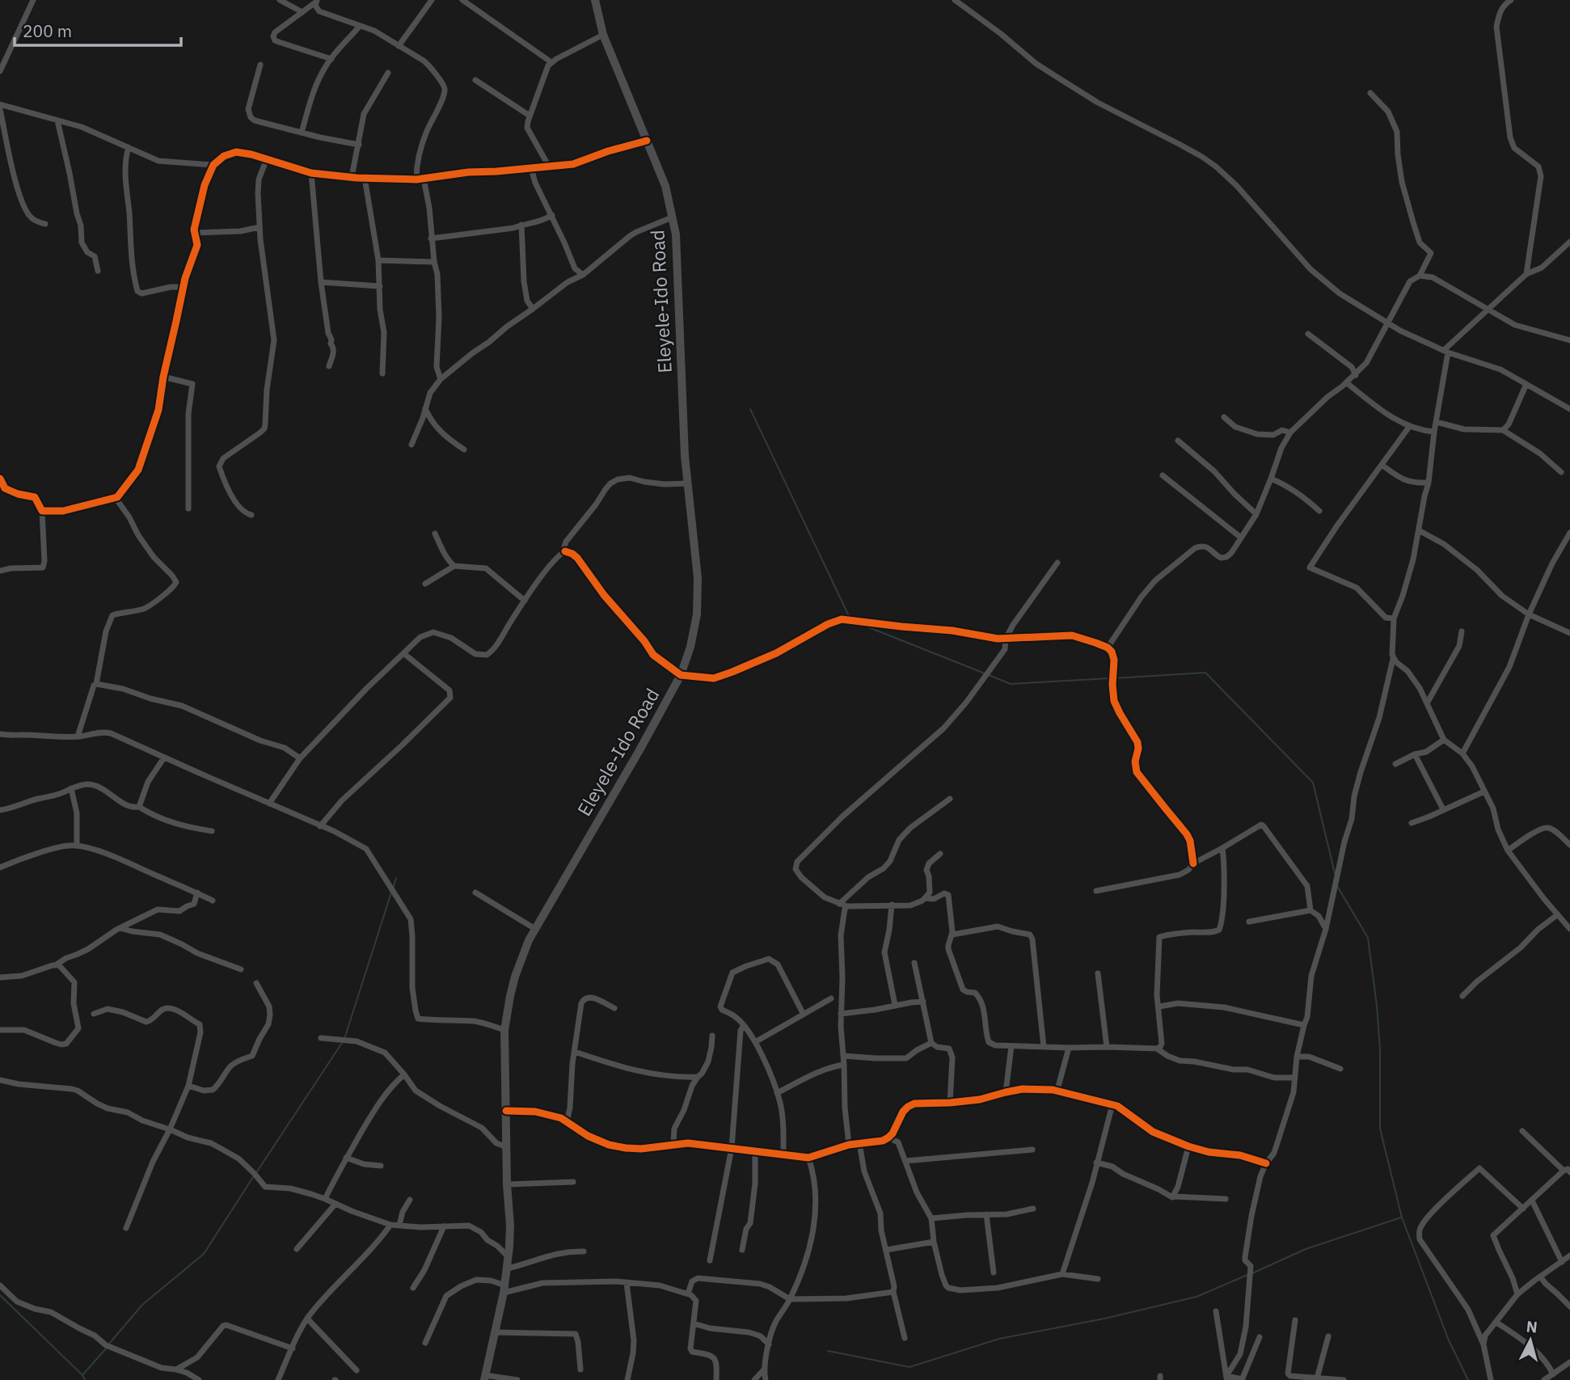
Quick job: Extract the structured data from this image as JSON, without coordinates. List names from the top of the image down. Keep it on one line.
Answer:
{"streets":{"main road":["Eleyele-Ido Road"]},"scale_bar":"200 m","north":"top"}
